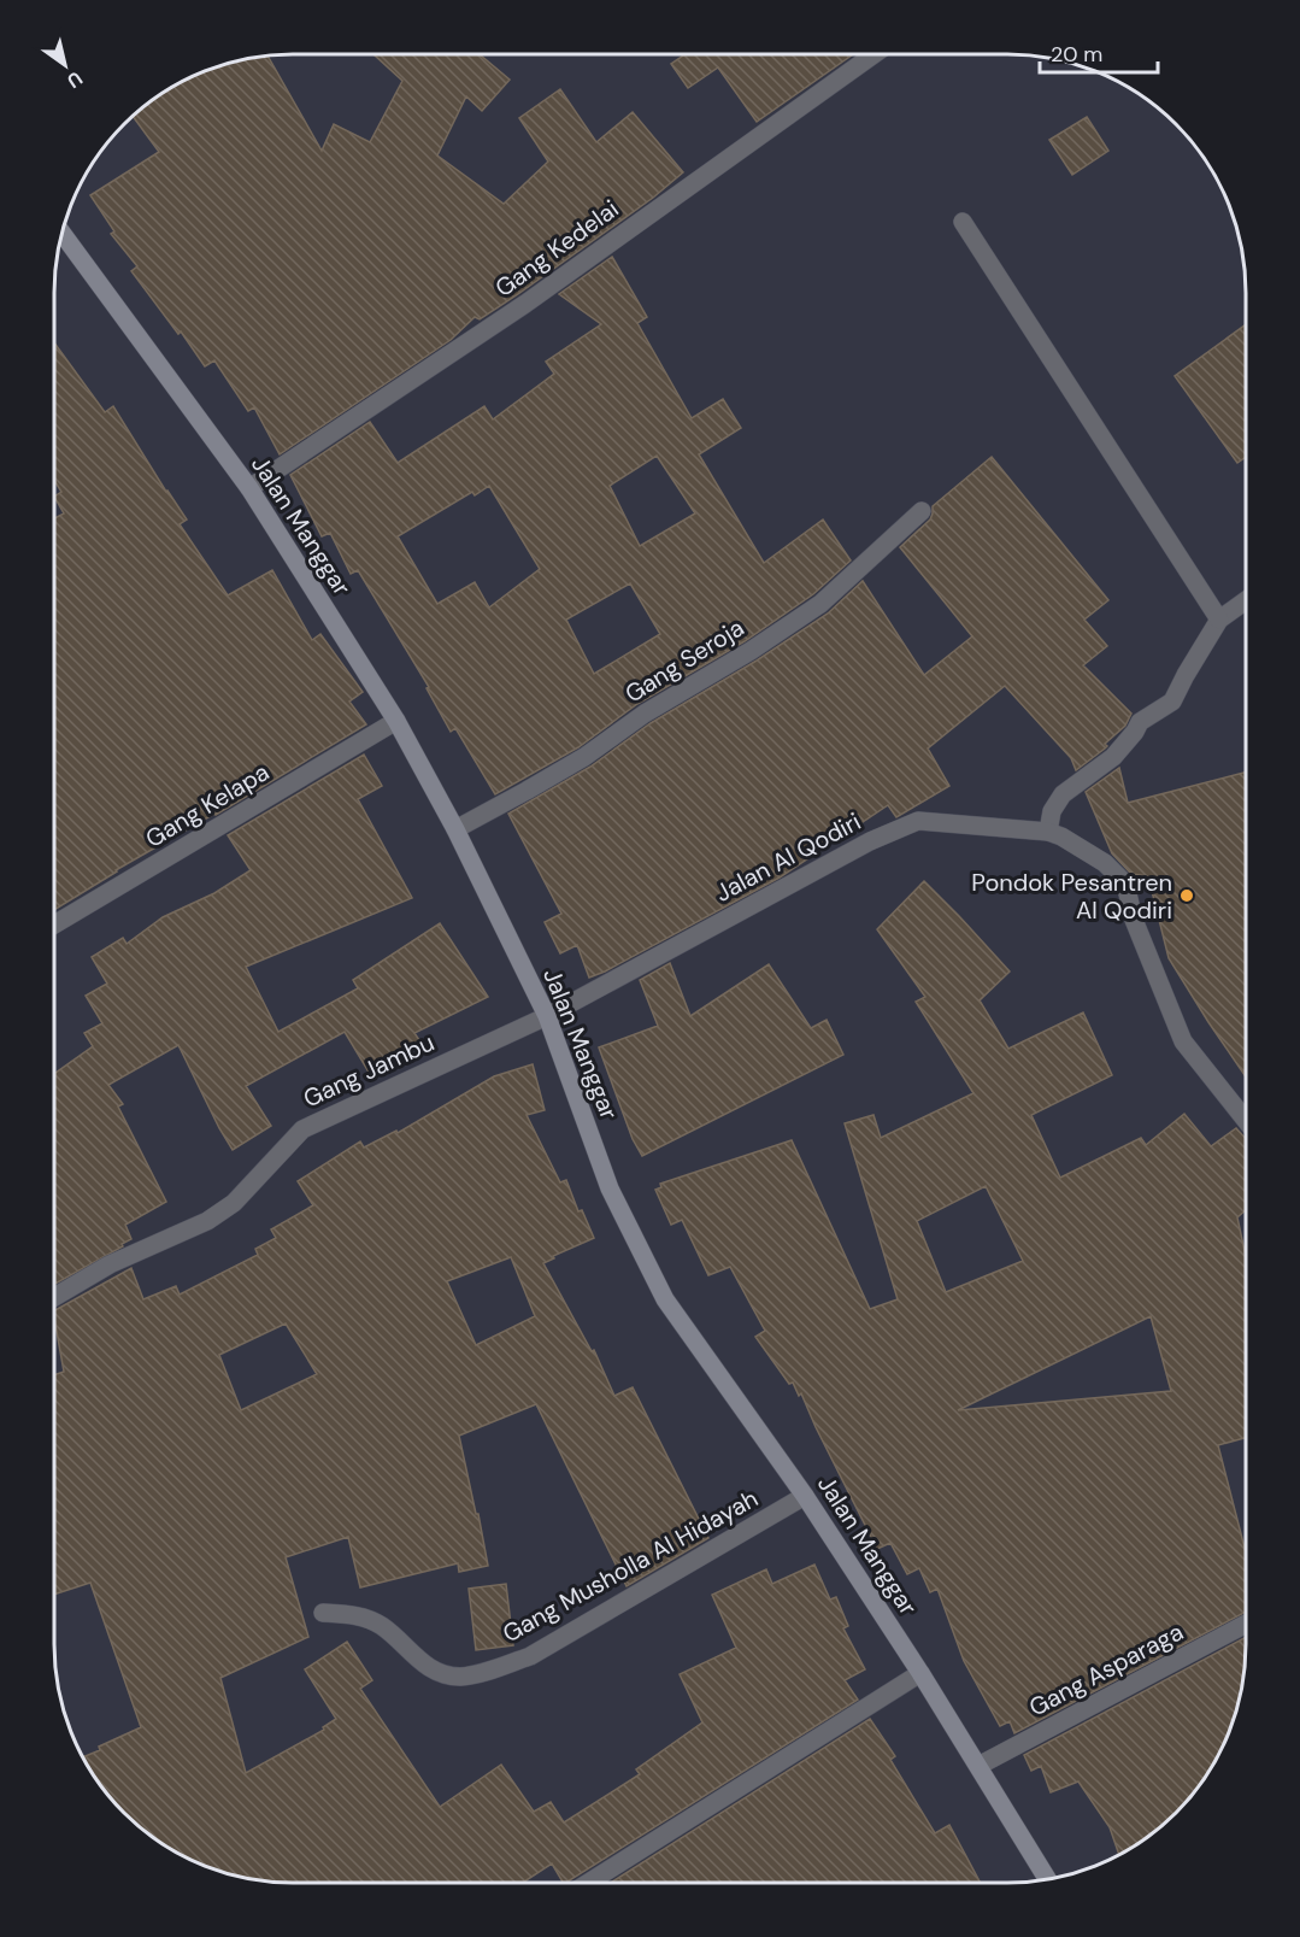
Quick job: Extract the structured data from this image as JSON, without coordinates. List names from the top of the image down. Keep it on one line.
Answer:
{"streets":{"main road":["Jalan Manggar"],"street":["Gang Kedelai","Gang Seroja","Gang Kelapa","Jalan Al Qodiri","Gang Jambu","Gang Musholla Al Hidayah","Gang Asparaga"]},"crossings":[["Gang Kedelai","Jalan Manggar"],["Jalan Manggar","Gang Seroja"],["Jalan Manggar","Gang Kelapa"],["Jalan Manggar","Jalan Al Qodiri"],["Jalan Manggar","Gang Jambu"],["Jalan Manggar","Gang Musholla Al Hidayah"],["Jalan Manggar","Gang Asparaga"],["Jalan Al Qodiri","Gang Jambu"]],"places":["Pondok Pesantren Al Qodiri"],"scale_bar":"20 m","north":"bottom right"}
